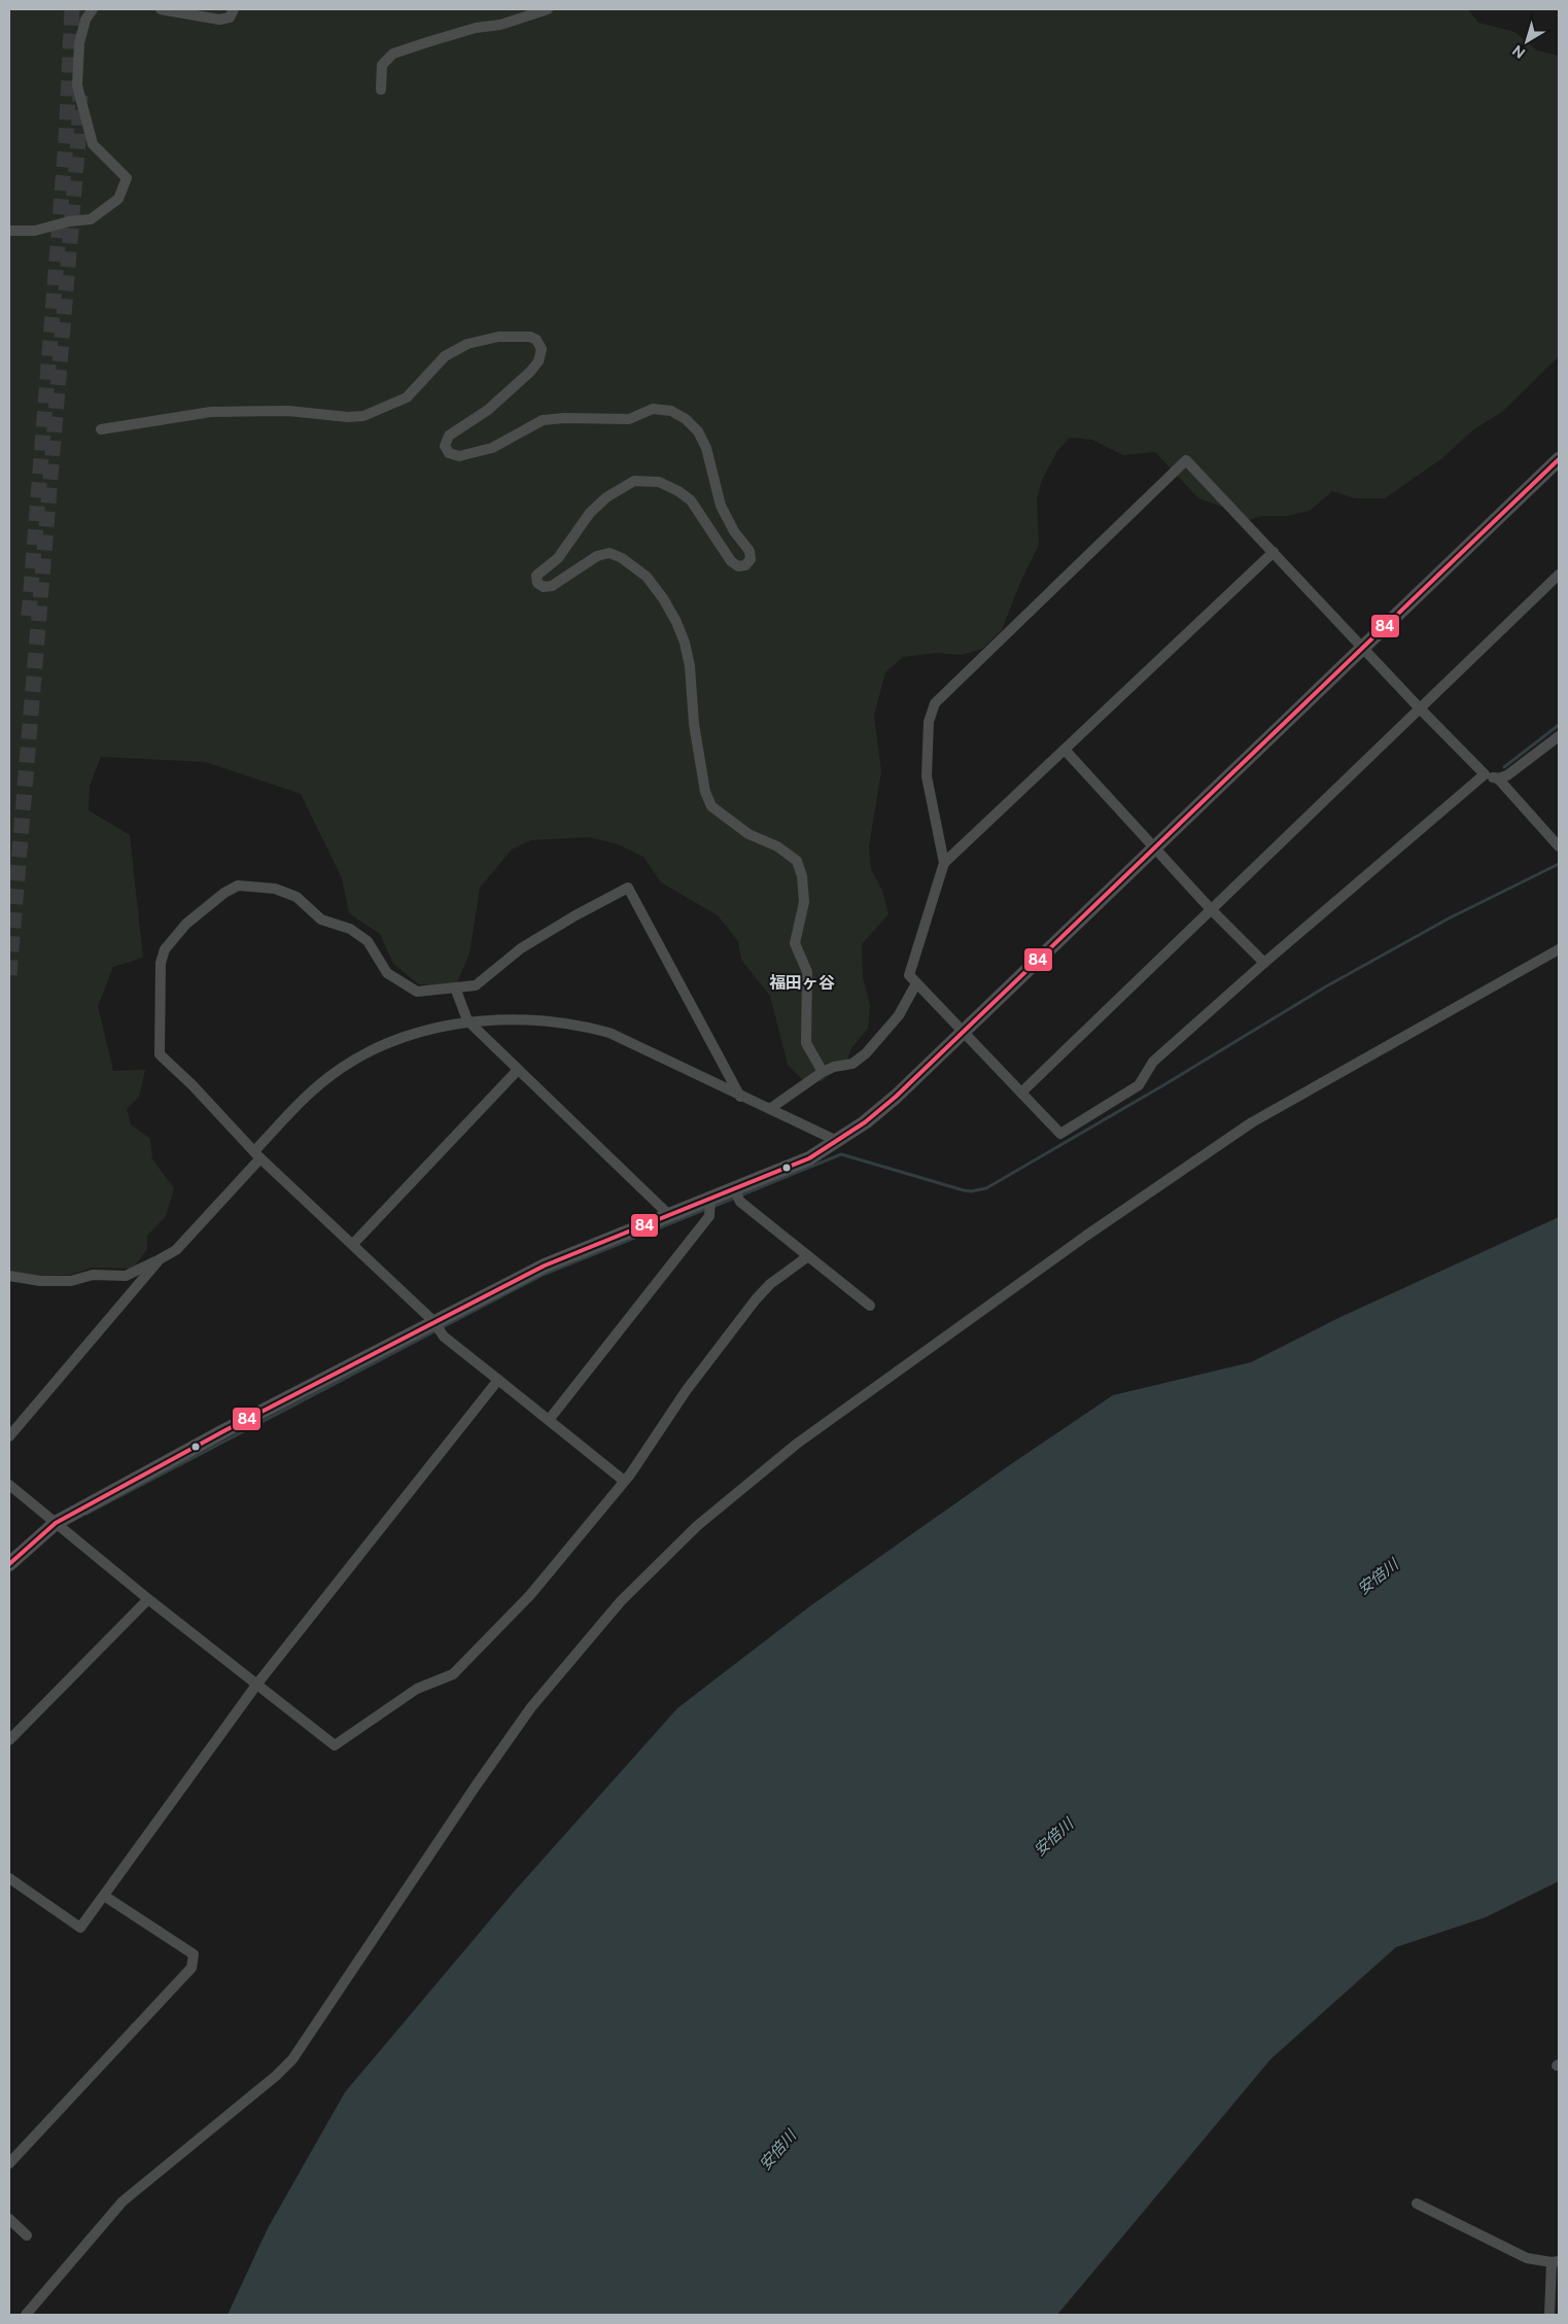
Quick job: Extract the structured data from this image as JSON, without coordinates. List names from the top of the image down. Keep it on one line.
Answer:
{"districts":["福田ヶ谷"],"water":["安倍川"],"lines":["transit line 84"],"north":"bottom left"}
